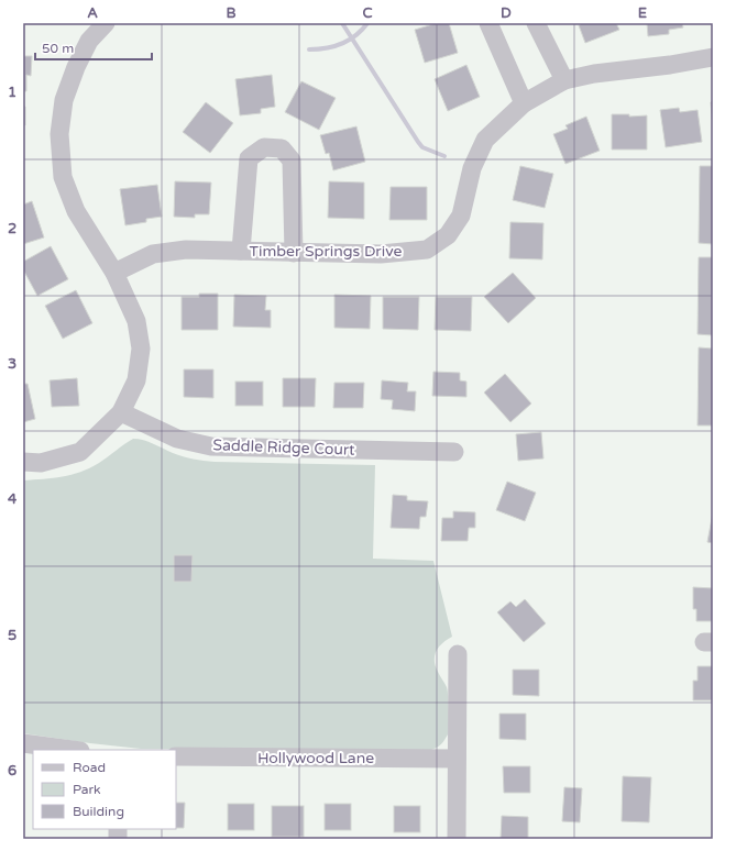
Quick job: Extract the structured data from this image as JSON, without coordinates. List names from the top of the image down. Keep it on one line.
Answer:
{"streets":{"street":["Timber Springs Drive","Saddle Ridge Court","Hollywood Lane"]},"legend":["Road","Park","Building"],"scale_bar":"50 m","grid":{"columns":["A","B","C","D","E"],"rows":["1","2","3","4","5","6"]}}
